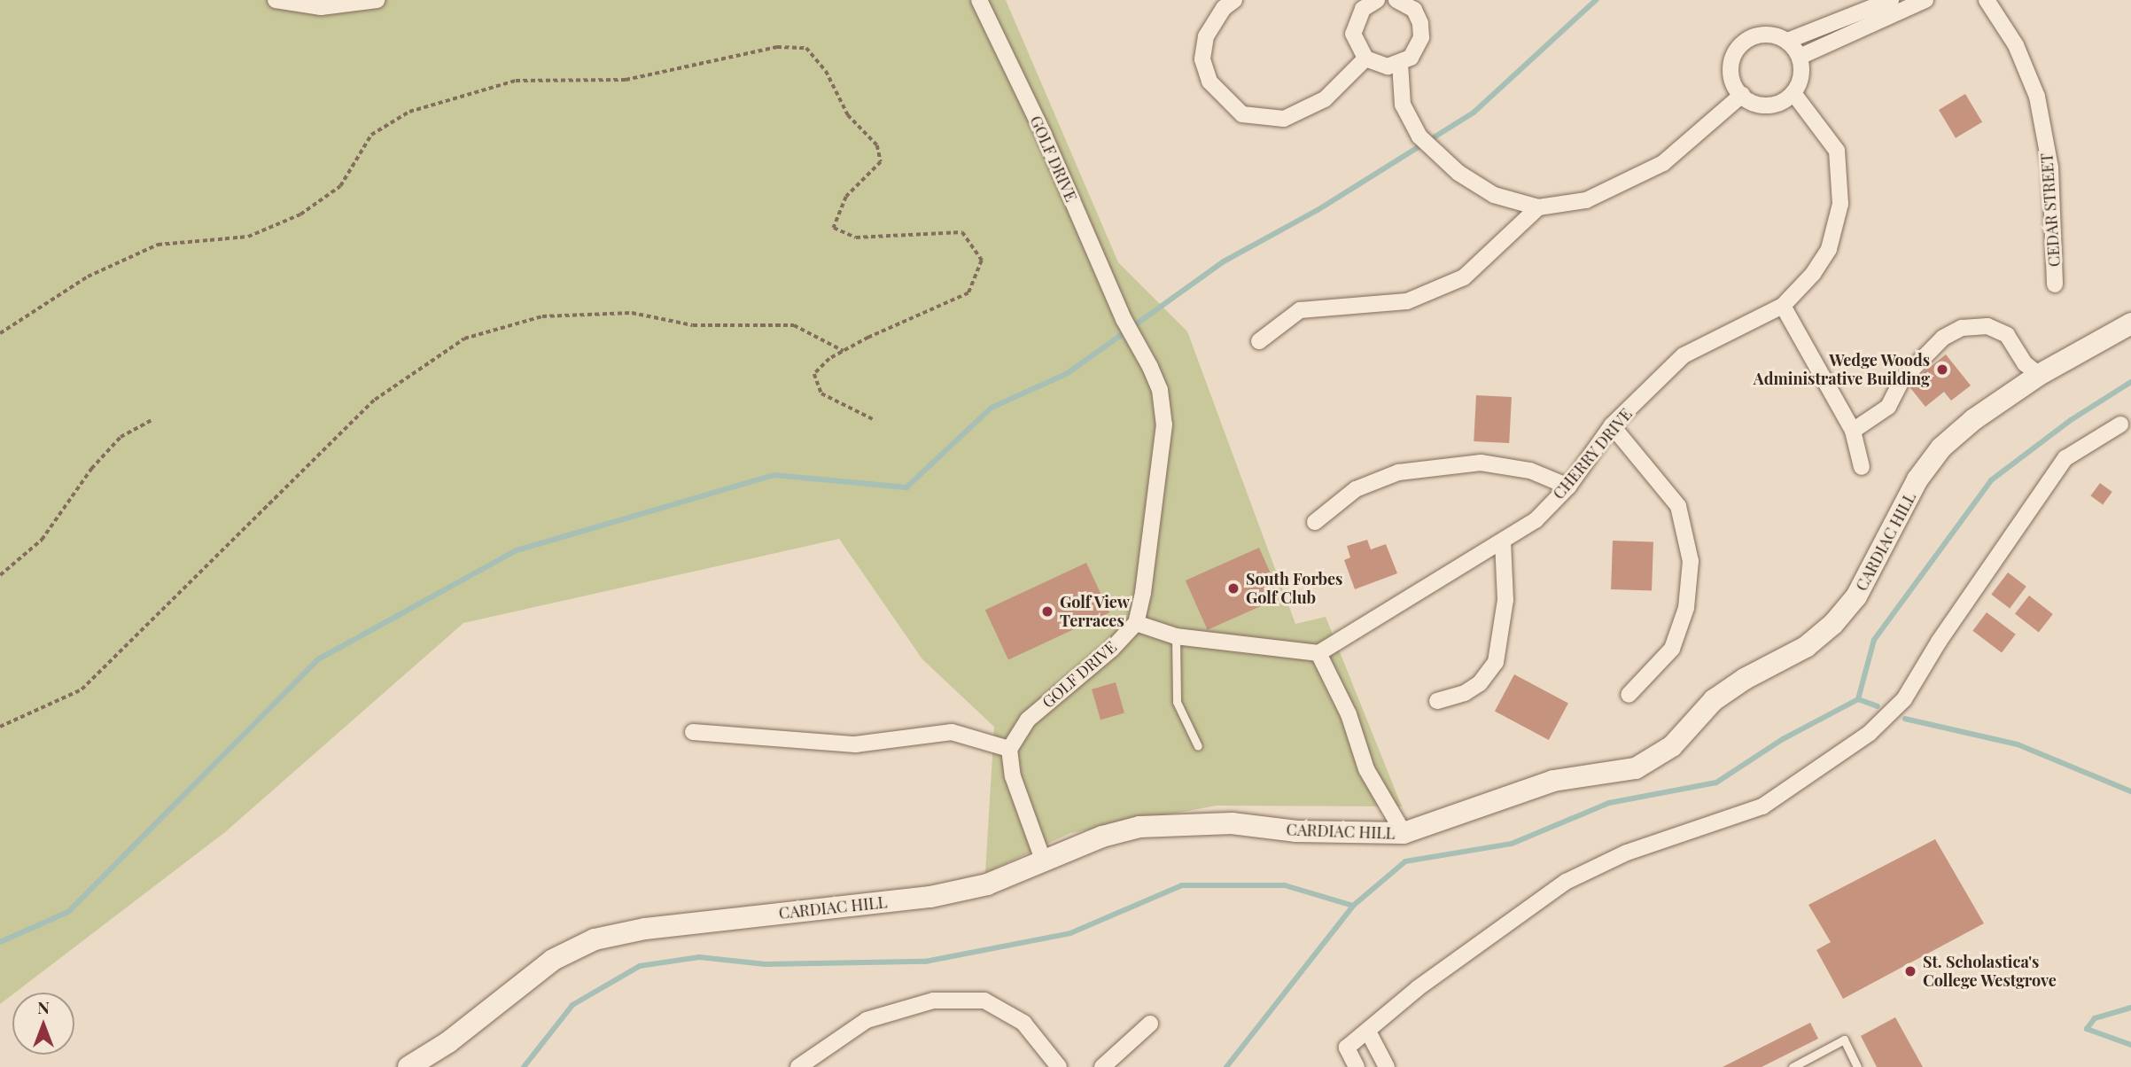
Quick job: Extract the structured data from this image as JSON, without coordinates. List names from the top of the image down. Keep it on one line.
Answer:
{"streets":{"main road":["CARDIAC HILL"],"street":["GOLF DRIVE","CEDAR STREET","CHERRY DRIVE"]},"places":["Wedge Woods Administrative Building","South Forbes Golf Club","Golf View Terraces","St. Scholastica's College Westgrove"],"north":"top"}
